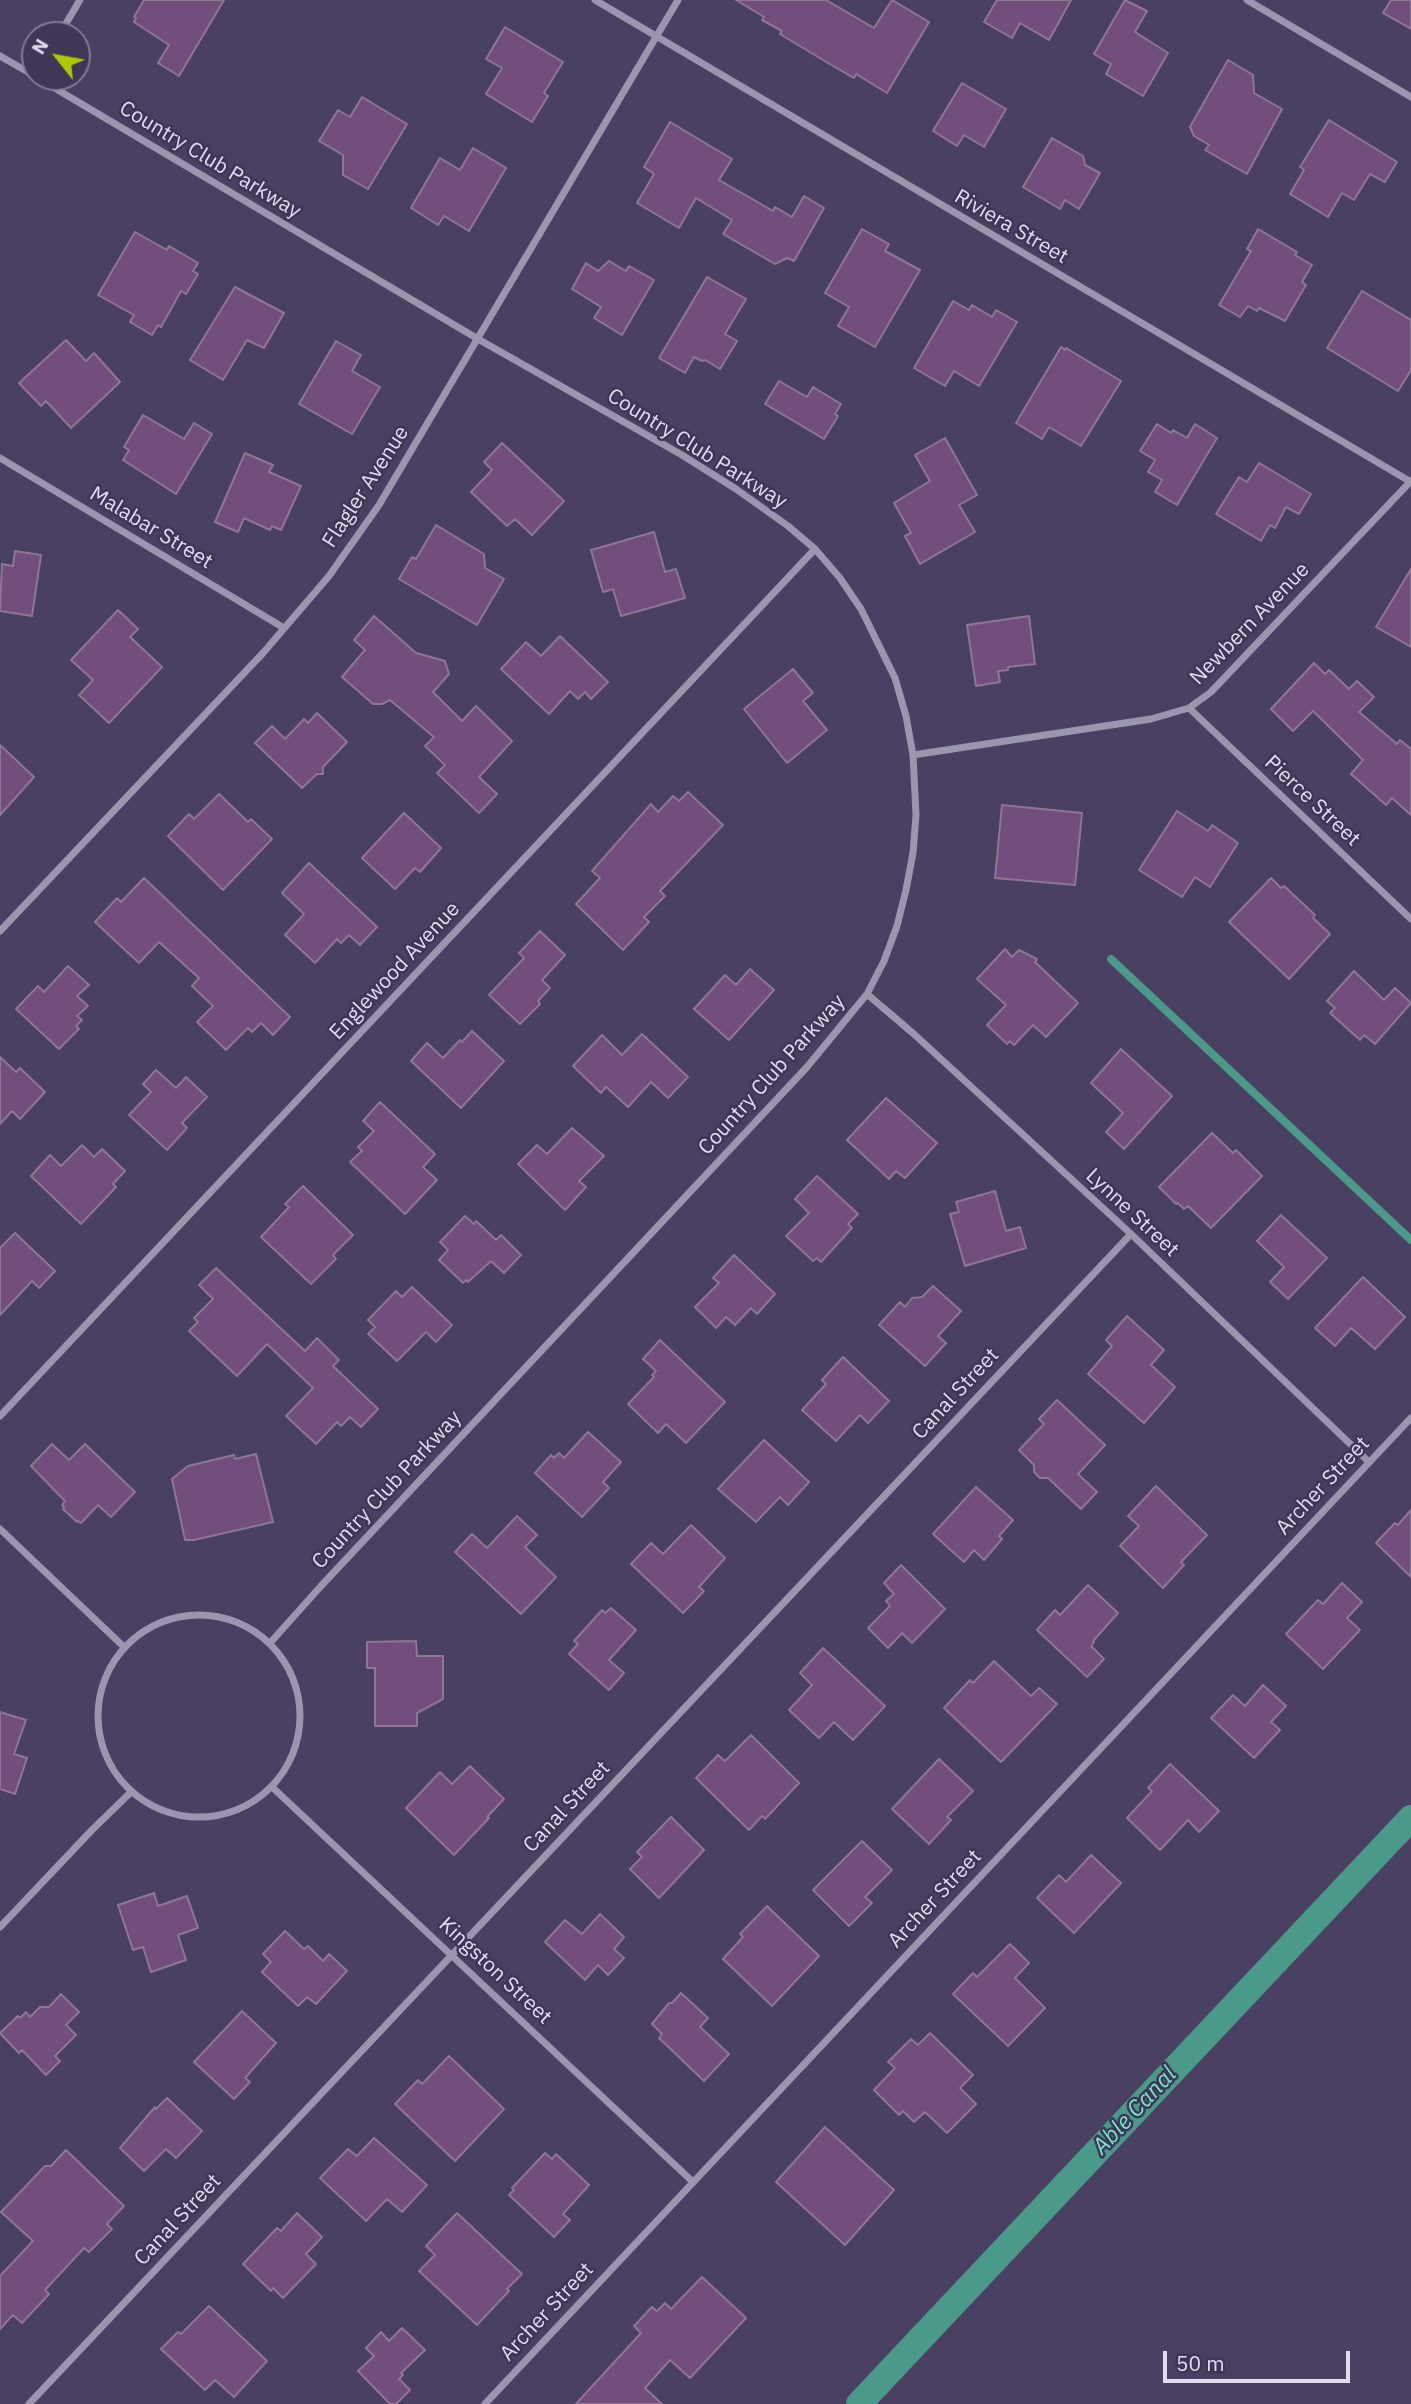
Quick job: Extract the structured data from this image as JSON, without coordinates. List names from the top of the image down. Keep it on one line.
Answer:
{"streets":{"street":["Country Club Parkway","Riviera Street","Flagler Avenue","Malabar Street","Newbern Avenue","Pierce Street","Englewood Avenue","Lynne Street","Canal Street","Archer Street","Kingston Street"]},"crossings":[["Country Club Parkway","Flagler Avenue"],["Country Club Parkway","Newbern Avenue"],["Country Club Parkway","Englewood Avenue"],["Country Club Parkway","Lynne Street"],["Country Club Parkway","Kingston Street"],["Riviera Street","Flagler Avenue"],["Riviera Street","Newbern Avenue"],["Flagler Avenue","Malabar Street"],["Newbern Avenue","Pierce Street"],["Lynne Street","Canal Street"],["Lynne Street","Archer Street"],["Canal Street","Kingston Street"],["Archer Street","Kingston Street"]],"water":["Able Canal"],"scale_bar":"50 m","north":"top left"}
